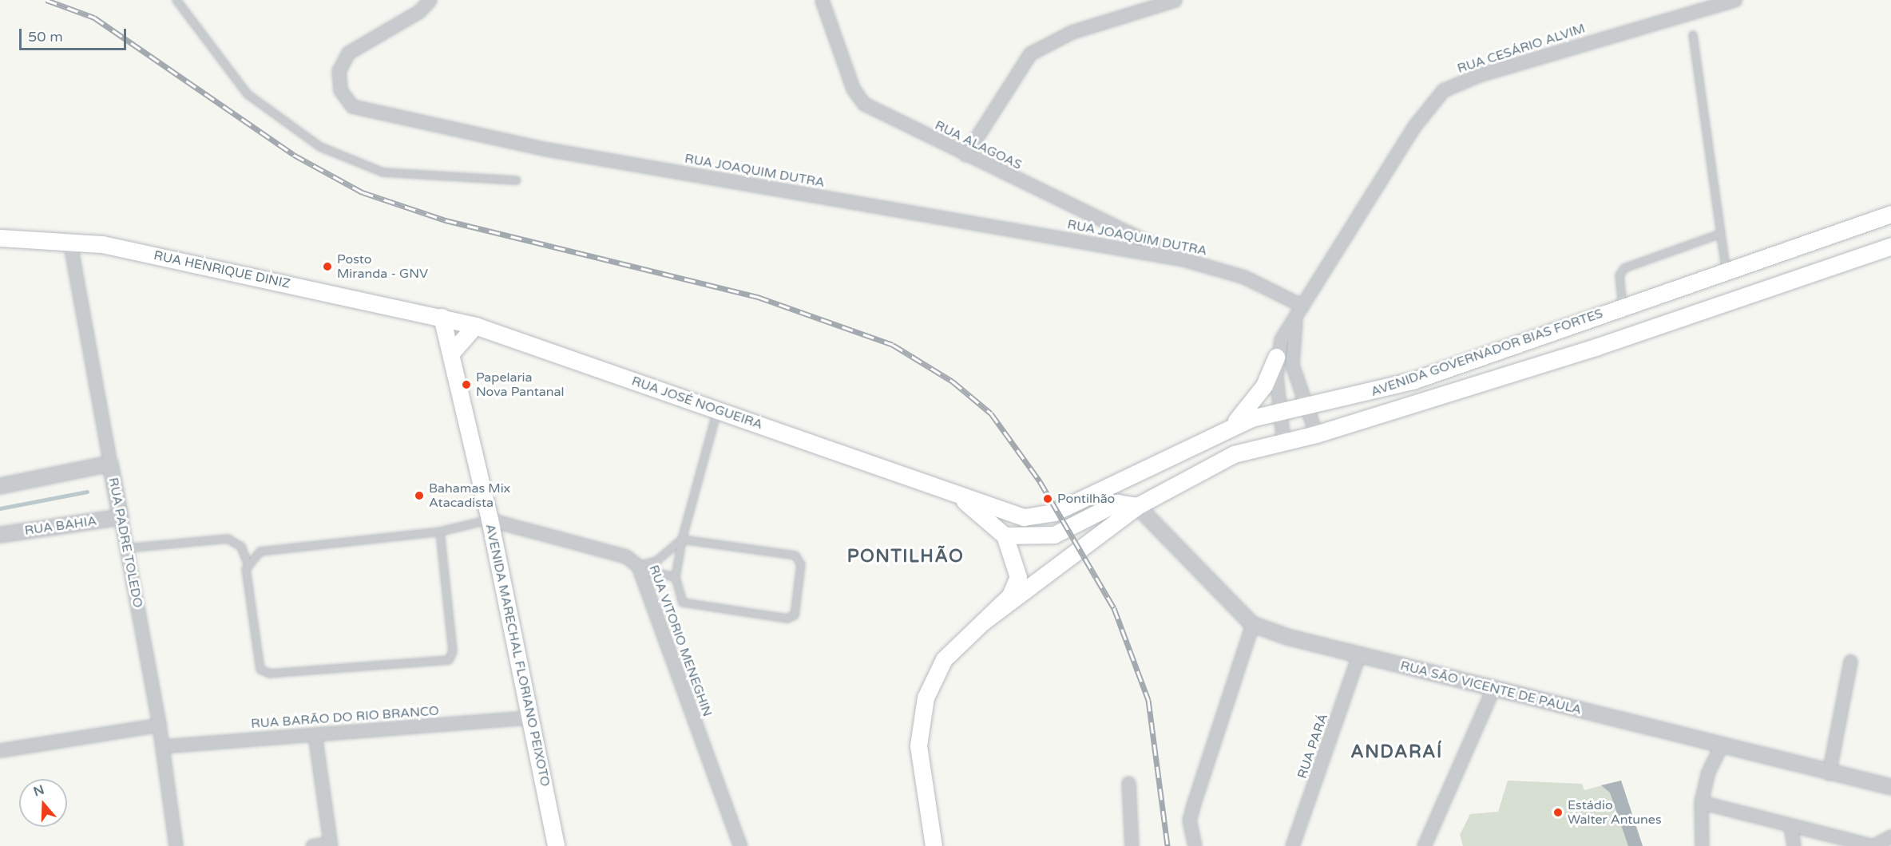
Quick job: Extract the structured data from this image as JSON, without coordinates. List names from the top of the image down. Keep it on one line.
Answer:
{"streets":{"main road":["RUA HENRIQUE DINIZ","AVENIDA GOVERNADOR BIAS FORTES","RUA JOSÉ NOGUEIRA","AVENIDA MARECHAL FLORIANO PEIXOTO"],"street":["RUA CESÁRIO ALVIM","RUA ALAGOAS","RUA JOAQUIM DUTRA","RUA BAHIA","RUA PADRE TOLEDO","RUA VITORIO MENEGHIN","RUA SÃO VICENTE DE PAULA","RUA BARÃO DO RIO BRANCO","RUA PARÁ"]},"crossings":[["RUA CESÁRIO ALVIM","RUA JOAQUIM DUTRA"],["RUA ALAGOAS","RUA JOAQUIM DUTRA"],["RUA HENRIQUE DINIZ","RUA JOSÉ NOGUEIRA"],["RUA HENRIQUE DINIZ","RUA PADRE TOLEDO"],["RUA HENRIQUE DINIZ","AVENIDA MARECHAL FLORIANO PEIXOTO"],["AVENIDA GOVERNADOR BIAS FORTES","RUA JOSÉ NOGUEIRA"],["AVENIDA GOVERNADOR BIAS FORTES","RUA SÃO VICENTE DE PAULA"],["RUA JOSÉ NOGUEIRA","AVENIDA MARECHAL FLORIANO PEIXOTO"],["RUA BAHIA","RUA PADRE TOLEDO"],["RUA PADRE TOLEDO","RUA BARÃO DO RIO BRANCO"],["RUA VITORIO MENEGHIN","AVENIDA MARECHAL FLORIANO PEIXOTO"],["AVENIDA MARECHAL FLORIANO PEIXOTO","RUA BARÃO DO RIO BRANCO"],["RUA SÃO VICENTE DE PAULA","RUA PARÁ"]],"districts":["PONTILHÃO","ANDARAÍ"],"places":["Posto Miranda - GNV","Papelaria Nova Pantanal","Bahamas Mix Atacadista","Pontilhão","Estádio Walter Antunes"],"scale_bar":"50 m","north":"top"}
